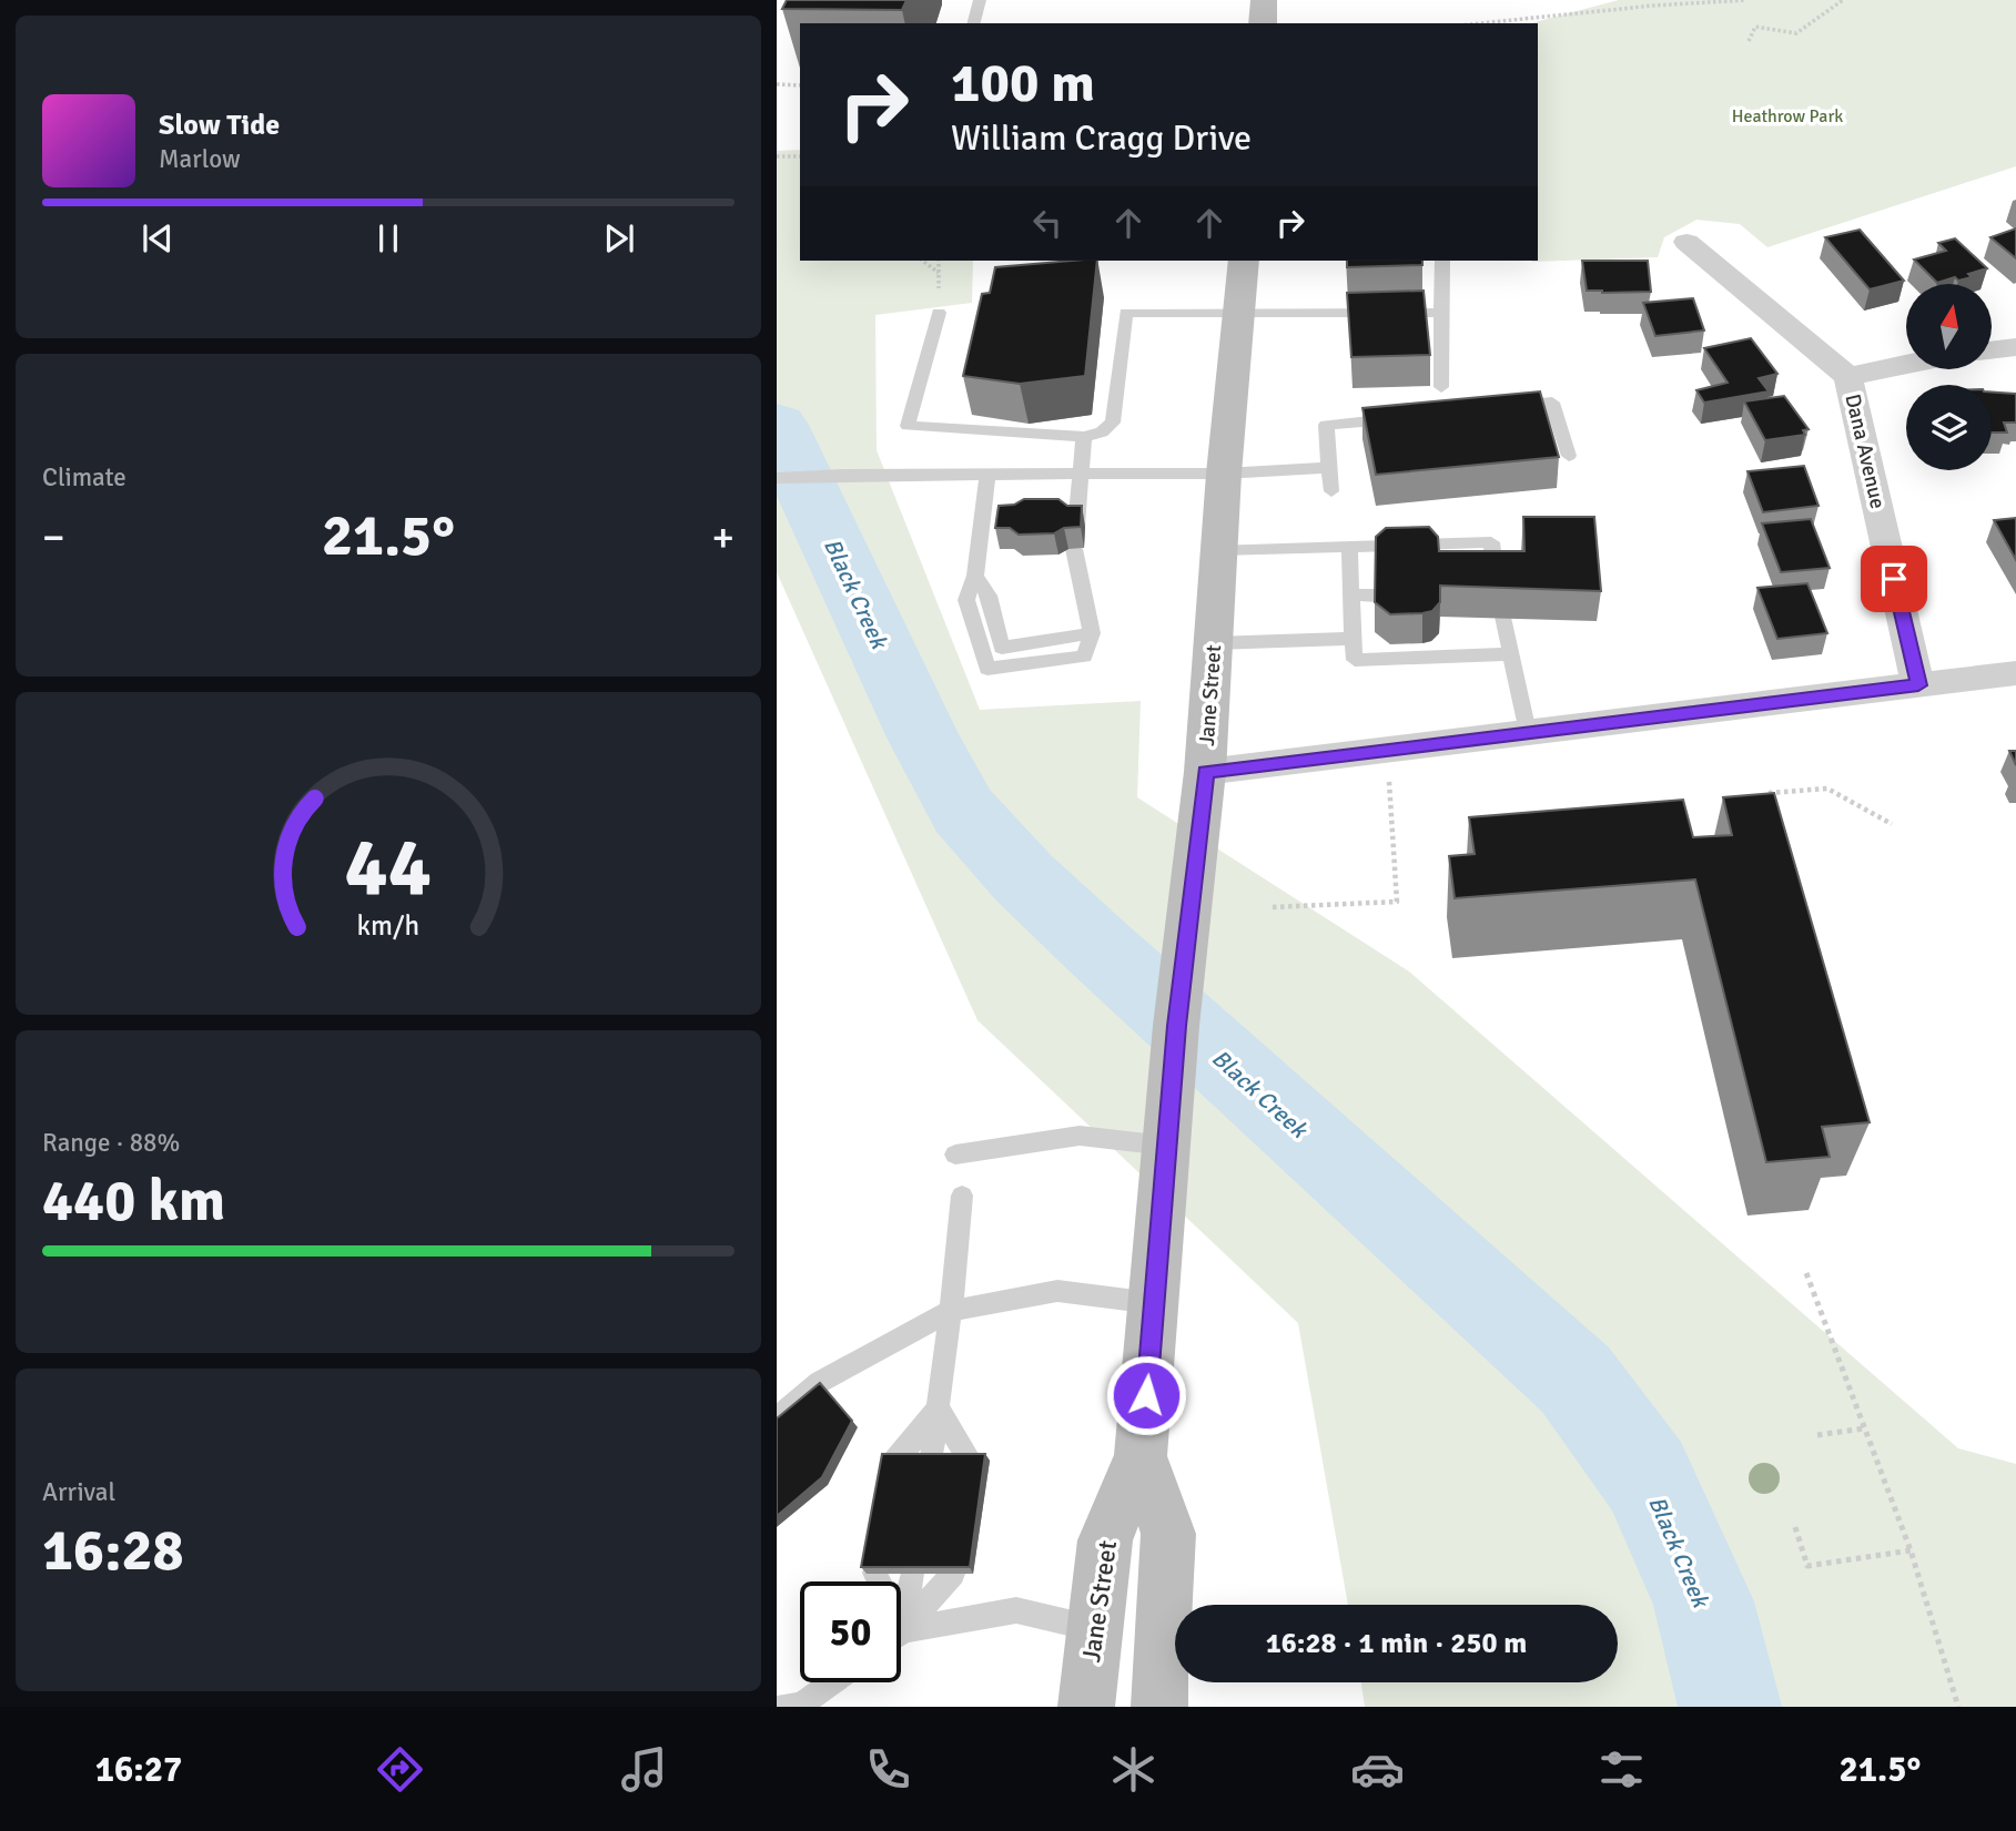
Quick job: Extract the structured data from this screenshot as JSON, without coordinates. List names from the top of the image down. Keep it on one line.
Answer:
{"streets":{"main road":["Jane Street"],"street":["Dana Avenue"]},"water":["Black Creek"],"parks":["Heathrow Park"],"north":"top","page":{"turn":["100 m","William Cragg Drive"],"song":["Slow Tide","Marlow"],"tile":["Climate",["Range · 88%","440 km"],["Arrival","16:28"]],"heat":["−","21.5°","+"],"limit":"50","trip":"16:28 · 1 min · 250 m","tabs":["16:27","21.5°"],"gauge":["44","km/h"]}}
